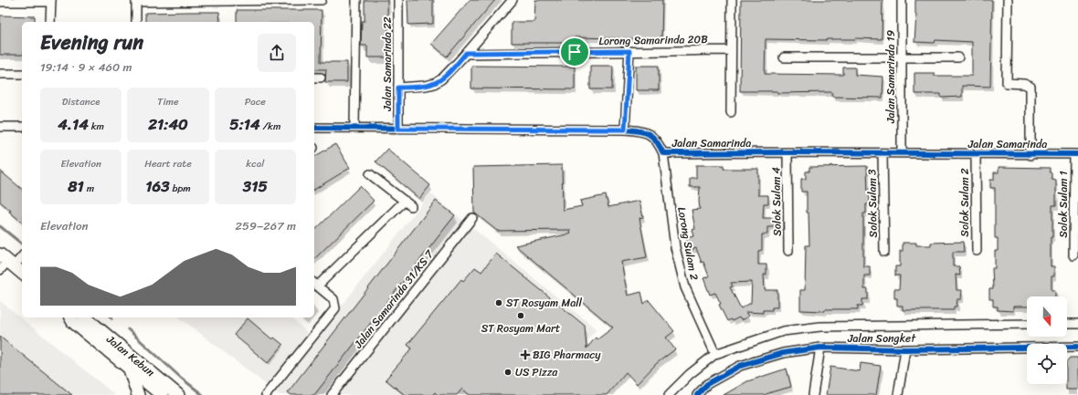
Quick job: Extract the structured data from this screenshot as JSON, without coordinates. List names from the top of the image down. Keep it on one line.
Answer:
{"streets":{"main road":["Jalan Kebun"],"street":["Lorong Samarinda 20B","Jalan Samarinda 22","Jalan Samarinda 19","Jalan Samarinda","Solok Sulam 4","Solok Sulam 2","Solok Sulam 3","Solok Sulam 1","Lorong Sulam 2","Jalan Samarinda 31/KS 7","Jalan Songket"]},"crossings":[["Jalan Samarinda 22","Jalan Samarinda"],["Jalan Samarinda 19","Jalan Samarinda"],["Jalan Samarinda","Solok Sulam 4"],["Jalan Samarinda","Solok Sulam 2"],["Jalan Samarinda","Solok Sulam 3"],["Jalan Samarinda","Solok Sulam 1"],["Jalan Samarinda","Lorong Sulam 2"],["Lorong Sulam 2","Jalan Songket"]],"places":{"other":["ST Rosyam Mall","ST Rosyam Mart","US Pizza"],"health":["BIG Pharmacy"]},"north":"bottom","page":{"heading":["Evening run","19:14 · 9 × 460 m"],"stats":[["Distance","4.14 km"],["Time","21:40"],["Pace","5:14 /km"],["Elevation","81 m"],["Heart rate","163 bpm"],["kcal","315"]],"chart":["Elevation","259–267 m"]}}
